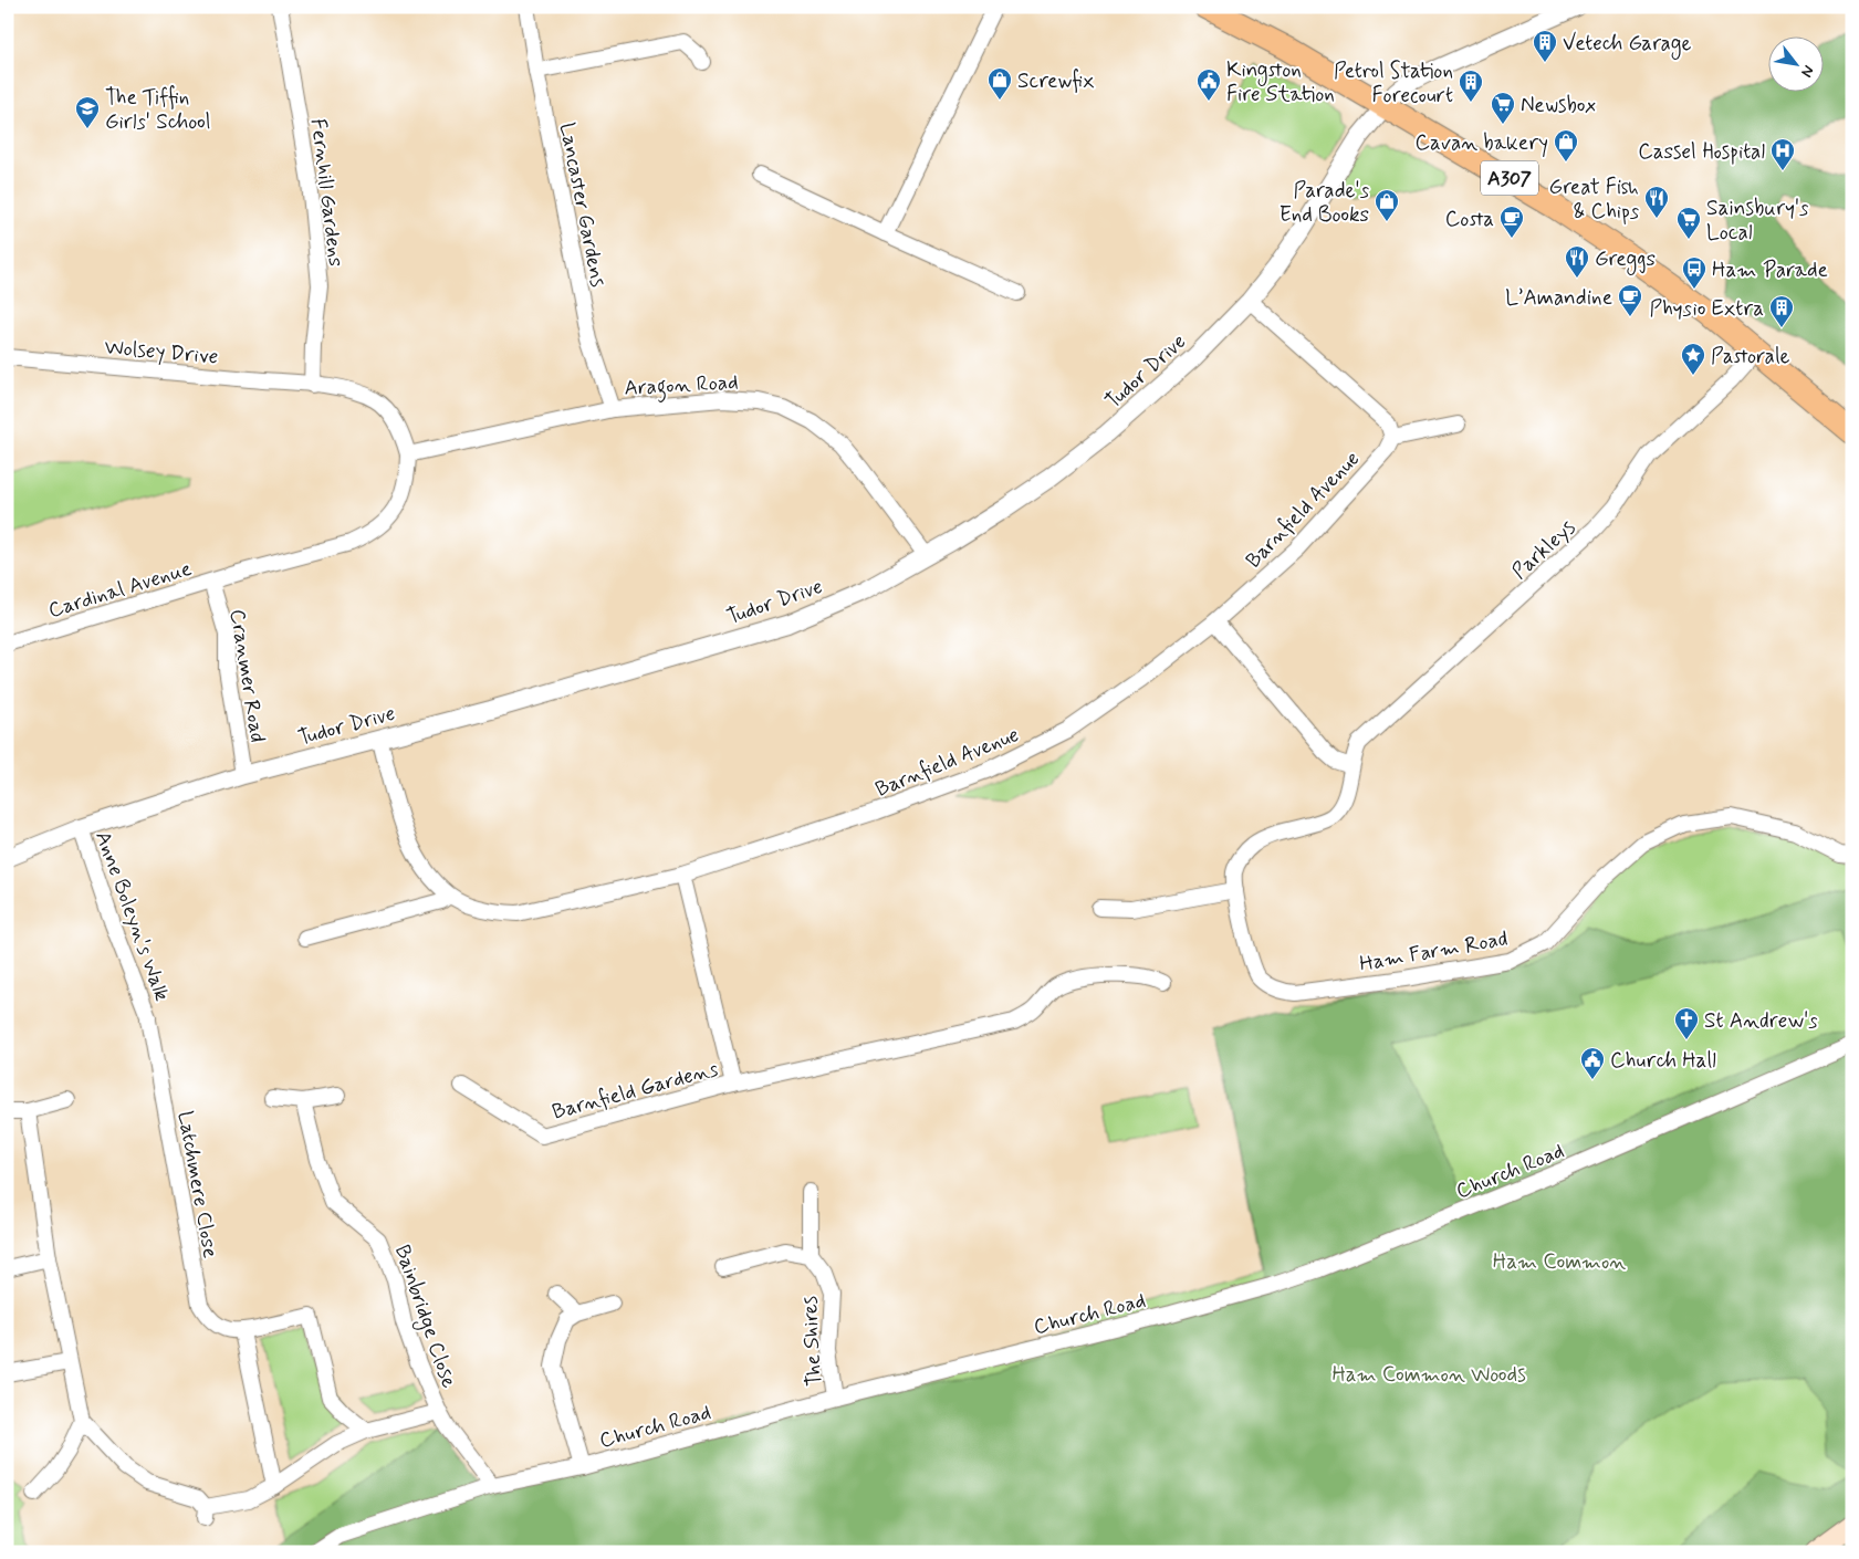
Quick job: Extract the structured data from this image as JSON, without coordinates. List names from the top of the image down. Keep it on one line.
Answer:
{"streets":{"main road":["A307"],"street":["Fernhill Gardens","Lancaster Gardens","Wolsey Drive","Tudor Drive","Aragon Road","Barnfield Avenue","Parkleys","Cardinal Avenue","Cranmer Road","Anne Boleyn's Walk","Ham Farm Road","Barnfield Gardens","Church Road","Latchmere Close","Bainbridge Close","The Shires"]},"crossings":[["A307","Tudor Drive"],["A307","Parkleys"],["Fernhill Gardens","Wolsey Drive"],["Lancaster Gardens","Aragon Road"],["Tudor Drive","Aragon Road"],["Tudor Drive","Barnfield Avenue"],["Tudor Drive","Cranmer Road"],["Tudor Drive","Anne Boleyn's Walk"],["Barnfield Avenue","Barnfield Gardens"],["Parkleys","Ham Farm Road"],["Cardinal Avenue","Cranmer Road"],["Anne Boleyn's Walk","Latchmere Close"],["Church Road","Bainbridge Close"],["Church Road","The Shires"]],"parks":["Ham Common","Ham Common Woods"],"places":{"building":["Vetech Garage","Petrol Station Forecourt","Physio Extra"],"shop":["Screwfix","Cavan bakery","Parade's End Books"],"public building":["Kingston Fire Station","Church Hall"],"supermarket":["Newsbox","Sainsbury's Local"],"school or university":["The Tiffin Girls' School"],"hospital":["Cassel Hospital"],"restaurant":["Great Fish & Chips","Greggs"],"cafe":["Costa","L’Amandine"],"bus stop":["Ham Parade"],"place":["Pastorale"],"church":["St Andrew's"]},"north":"bottom right"}
